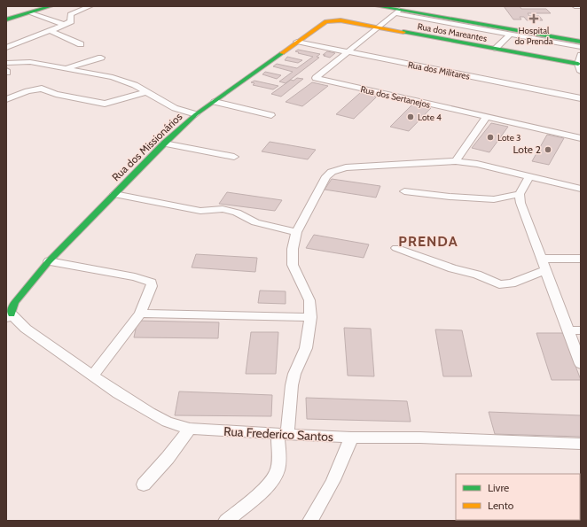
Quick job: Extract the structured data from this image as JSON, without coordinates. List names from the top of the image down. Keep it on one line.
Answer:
{"streets":{"street":["Rua dos Mareantes","Rua dos Militares","Rua dos Sertanejos","Rua dos Missionários","Rua Frederico Santos"]},"crossings":[["Rua dos Mareantes","Rua dos Sertanejos"],["Rua dos Mareantes","Rua dos Missionários"],["Rua dos Militares","Rua dos Sertanejos"],["Rua dos Militares","Rua dos Missionários"],["Rua dos Missionários","Rua Frederico Santos"]],"districts":["PRENDA"],"places":{"health":["Hospital do Prenda"],"other":["Lote 4","Lote 3","Lote 2"]},"legend":["Livre","Lento"]}
